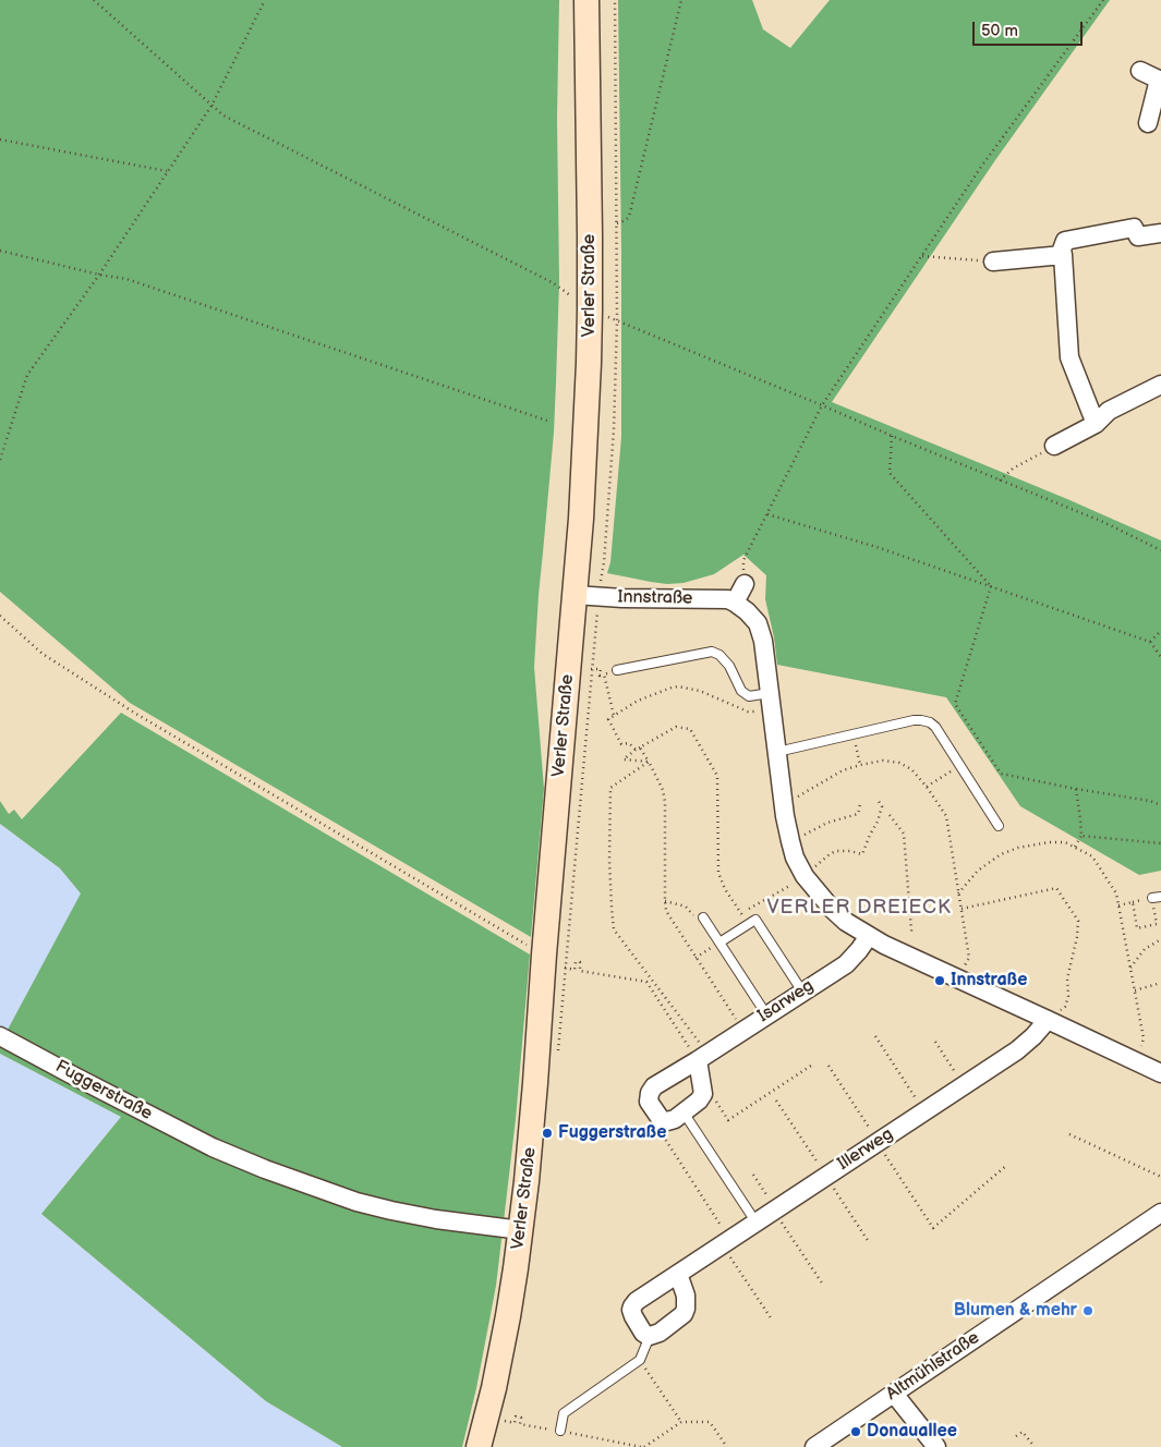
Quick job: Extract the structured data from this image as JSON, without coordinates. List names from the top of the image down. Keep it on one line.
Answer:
{"streets":{"main road":["Verler Straße"],"street":["Innstraße","Isarweg","Fuggerstraße","Illerweg","Altmühlstraße"]},"crossings":[["Verler Straße","Innstraße"],["Verler Straße","Fuggerstraße"]],"districts":["VERLER DREIECK"],"places":["Innstraße","Fuggerstraße","Blumen & mehr","Donauallee"],"scale_bar":"50 m"}
